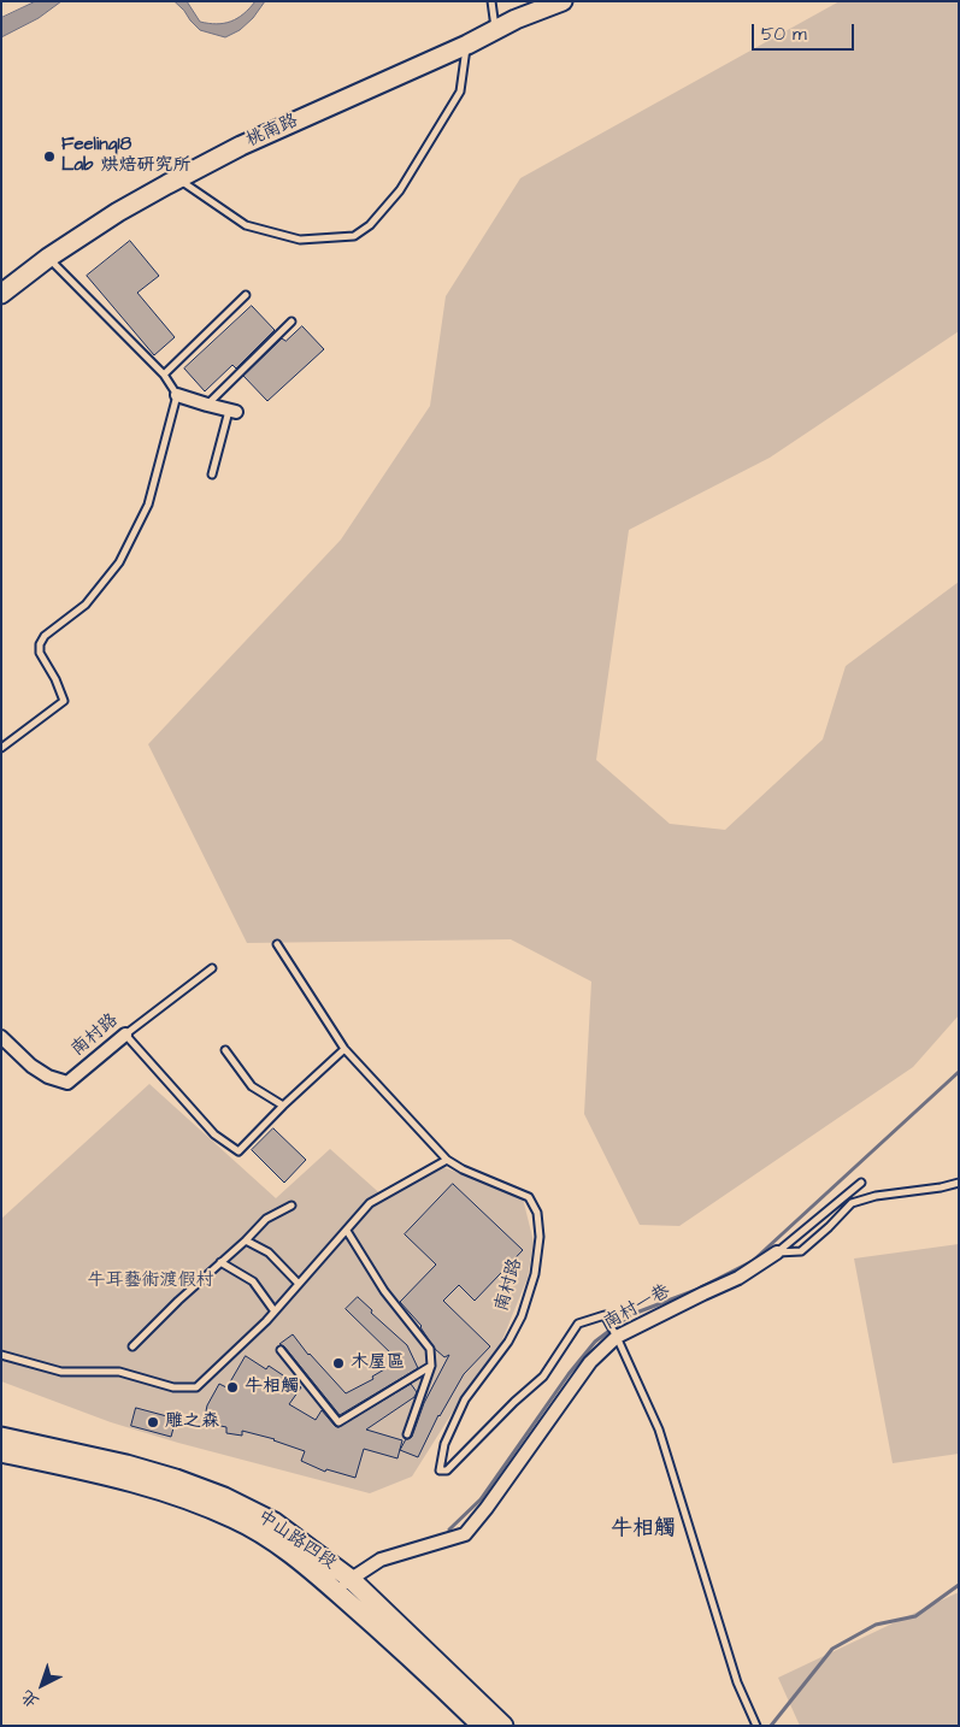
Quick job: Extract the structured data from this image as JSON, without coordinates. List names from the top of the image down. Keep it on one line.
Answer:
{"streets":{"main road":["桃南路","中山路四段"],"street":["南村路","南村一巷"]},"crossings":[["南村路","南村一巷"],["南村一巷","中山路四段"]],"districts":["牛相觸"],"parks":["牛耳藝術渡假村"],"places":["Feeling18 Lab 烘焙研究所","木屋區","牛相觸","雕之森"],"scale_bar":"50 m","north":"bottom left"}
